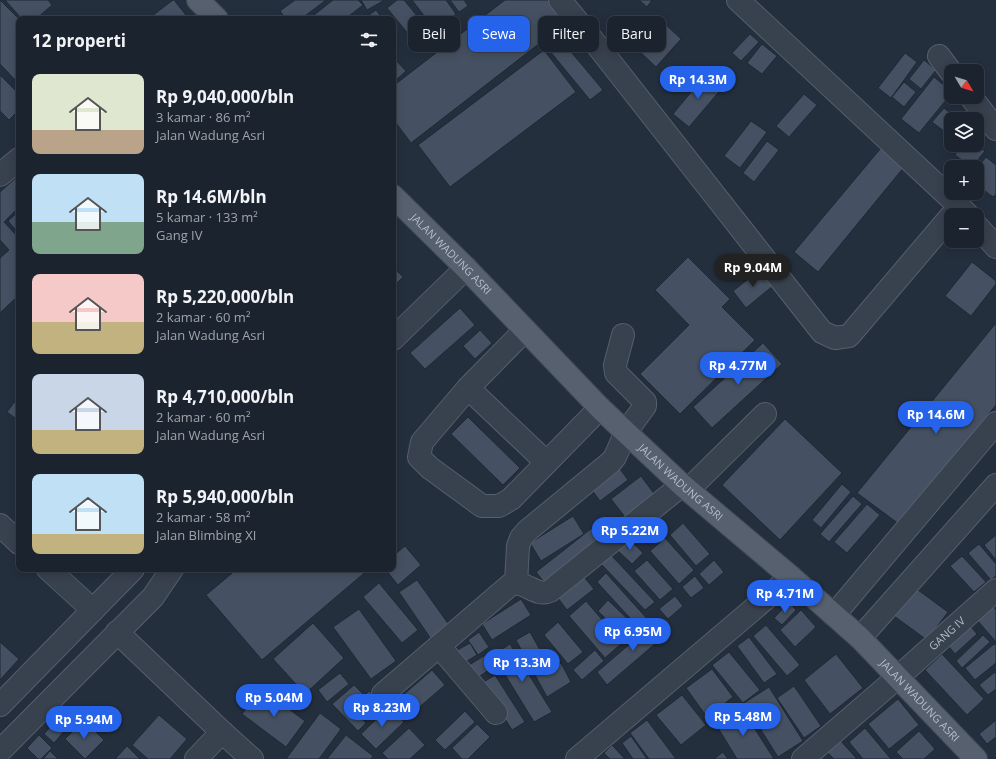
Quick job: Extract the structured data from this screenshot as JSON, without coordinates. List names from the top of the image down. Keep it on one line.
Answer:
{"streets":{"main road":["JALAN WADUNG ASRI"],"street":["GANG IV"]},"crossings":[["JALAN WADUNG ASRI","GANG IV"]],"north":"bottom right","page":{"chip":["Beli","Sewa","Filter","Baru"],"heading":"12 properti","map_buttons":["+","−"],"list":[{"name":"Rp 9,040,000/bln","note":"3 kamar · 86 m² · Jalan Wadung Asri"},{"name":"Rp 14.6M/bln","note":"5 kamar · 133 m² · Gang IV"},{"name":"Rp 5,220,000/bln","note":"2 kamar · 60 m² · Jalan Wadung Asri"},{"name":"Rp 4,710,000/bln","note":"2 kamar · 60 m² · Jalan Wadung Asri"},{"name":"Rp 5,940,000/bln","note":"2 kamar · 58 m² · Jalan Blimbing XI"}],"price":["Rp 14.3M","Rp 9.04M","Rp 4.77M","Rp 14.6M","Rp 5.22M","Rp 4.71M","Rp 6.95M","Rp 13.3M","Rp 5.04M","Rp 8.23M","Rp 5.48M","Rp 5.94M"]}}
